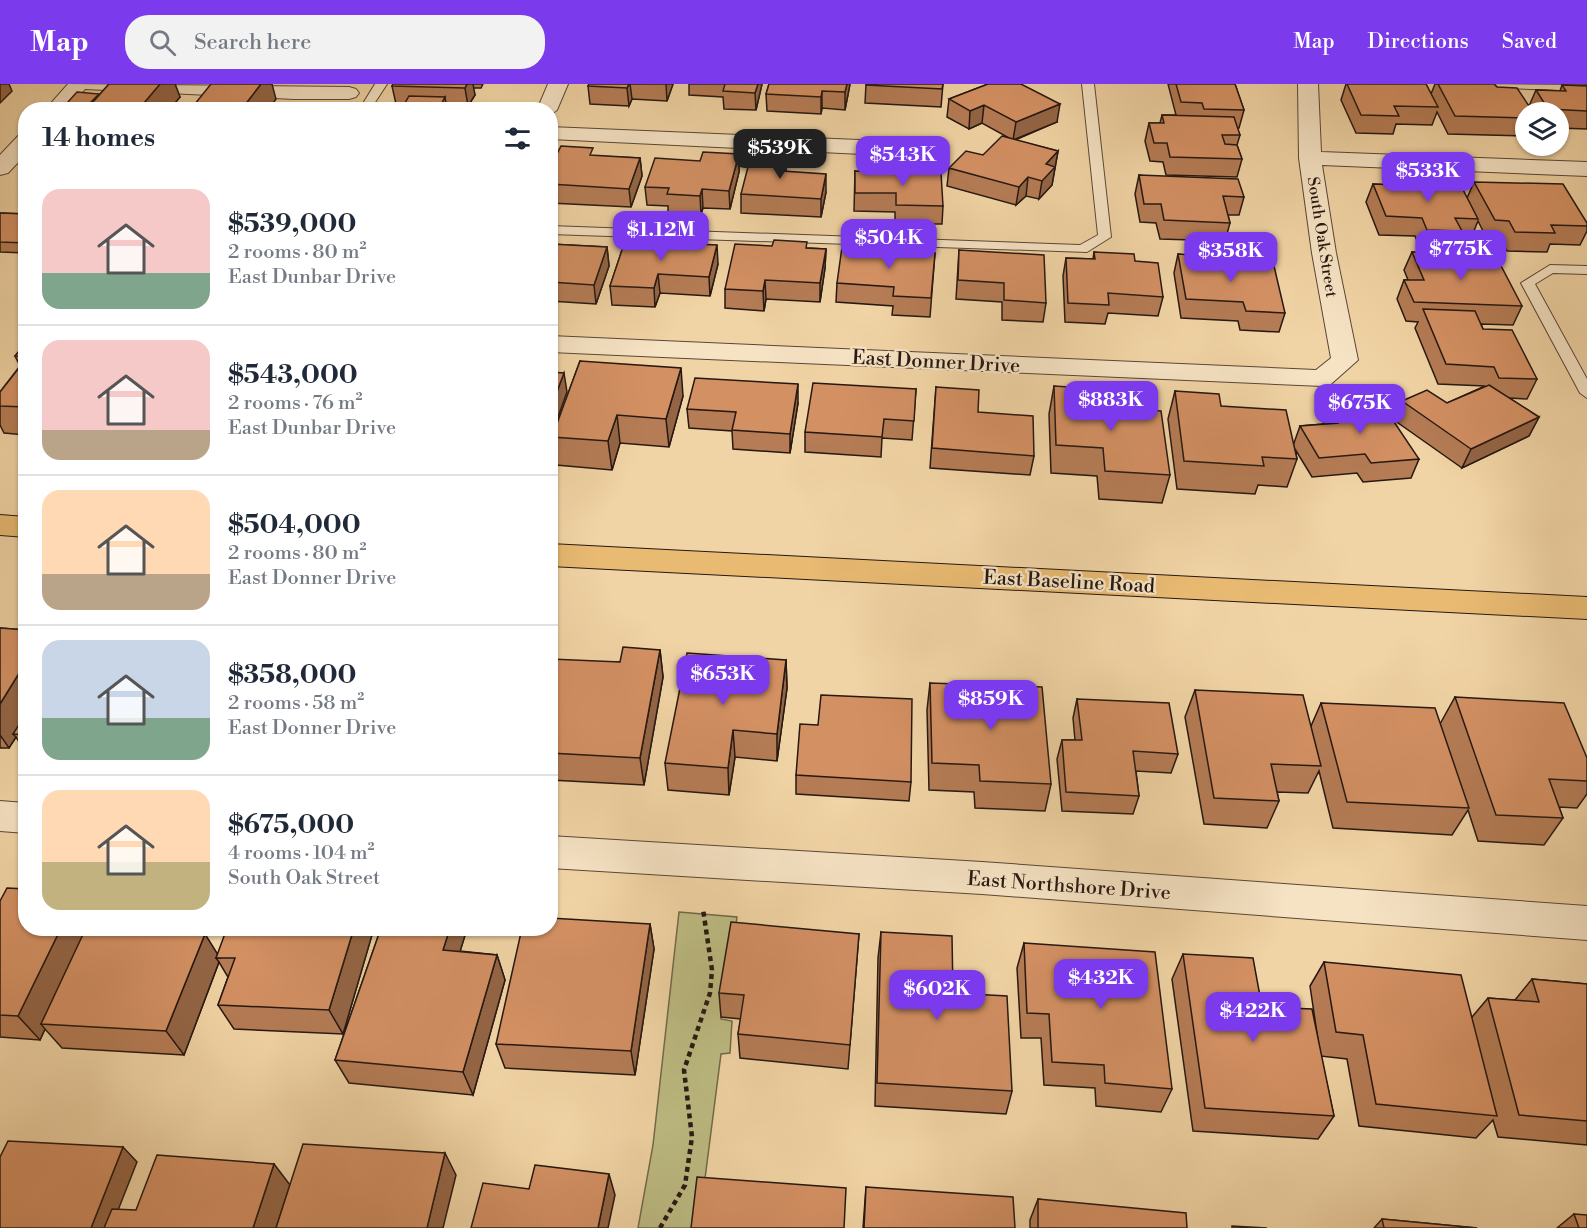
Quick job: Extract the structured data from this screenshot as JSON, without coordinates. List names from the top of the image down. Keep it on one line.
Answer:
{"streets":{"main road":["East Baseline Road"],"street":["South Oak Street","East Donner Drive","East Northshore Drive"]},"crossings":[["South Oak Street","East Donner Drive"]],"page":{"header":"Map","search":"Search here","nav":["Map","Directions","Saved"],"heading":"14 homes","price":["$539K","$543K","$533K","$1.12M","$504K","$775K","$358K","$883K","$675K","$653K","$859K","$432K","$602K","$422K"],"list":[{"name":"$539,000","note":"2 rooms · 80 m² · East Dunbar Drive"},{"name":"$543,000","note":"2 rooms · 76 m² · East Dunbar Drive"},{"name":"$504,000","note":"2 rooms · 80 m² · East Donner Drive"},{"name":"$358,000","note":"2 rooms · 58 m² · East Donner Drive"},{"name":"$675,000","note":"4 rooms · 104 m² · South Oak Street"}]}}
